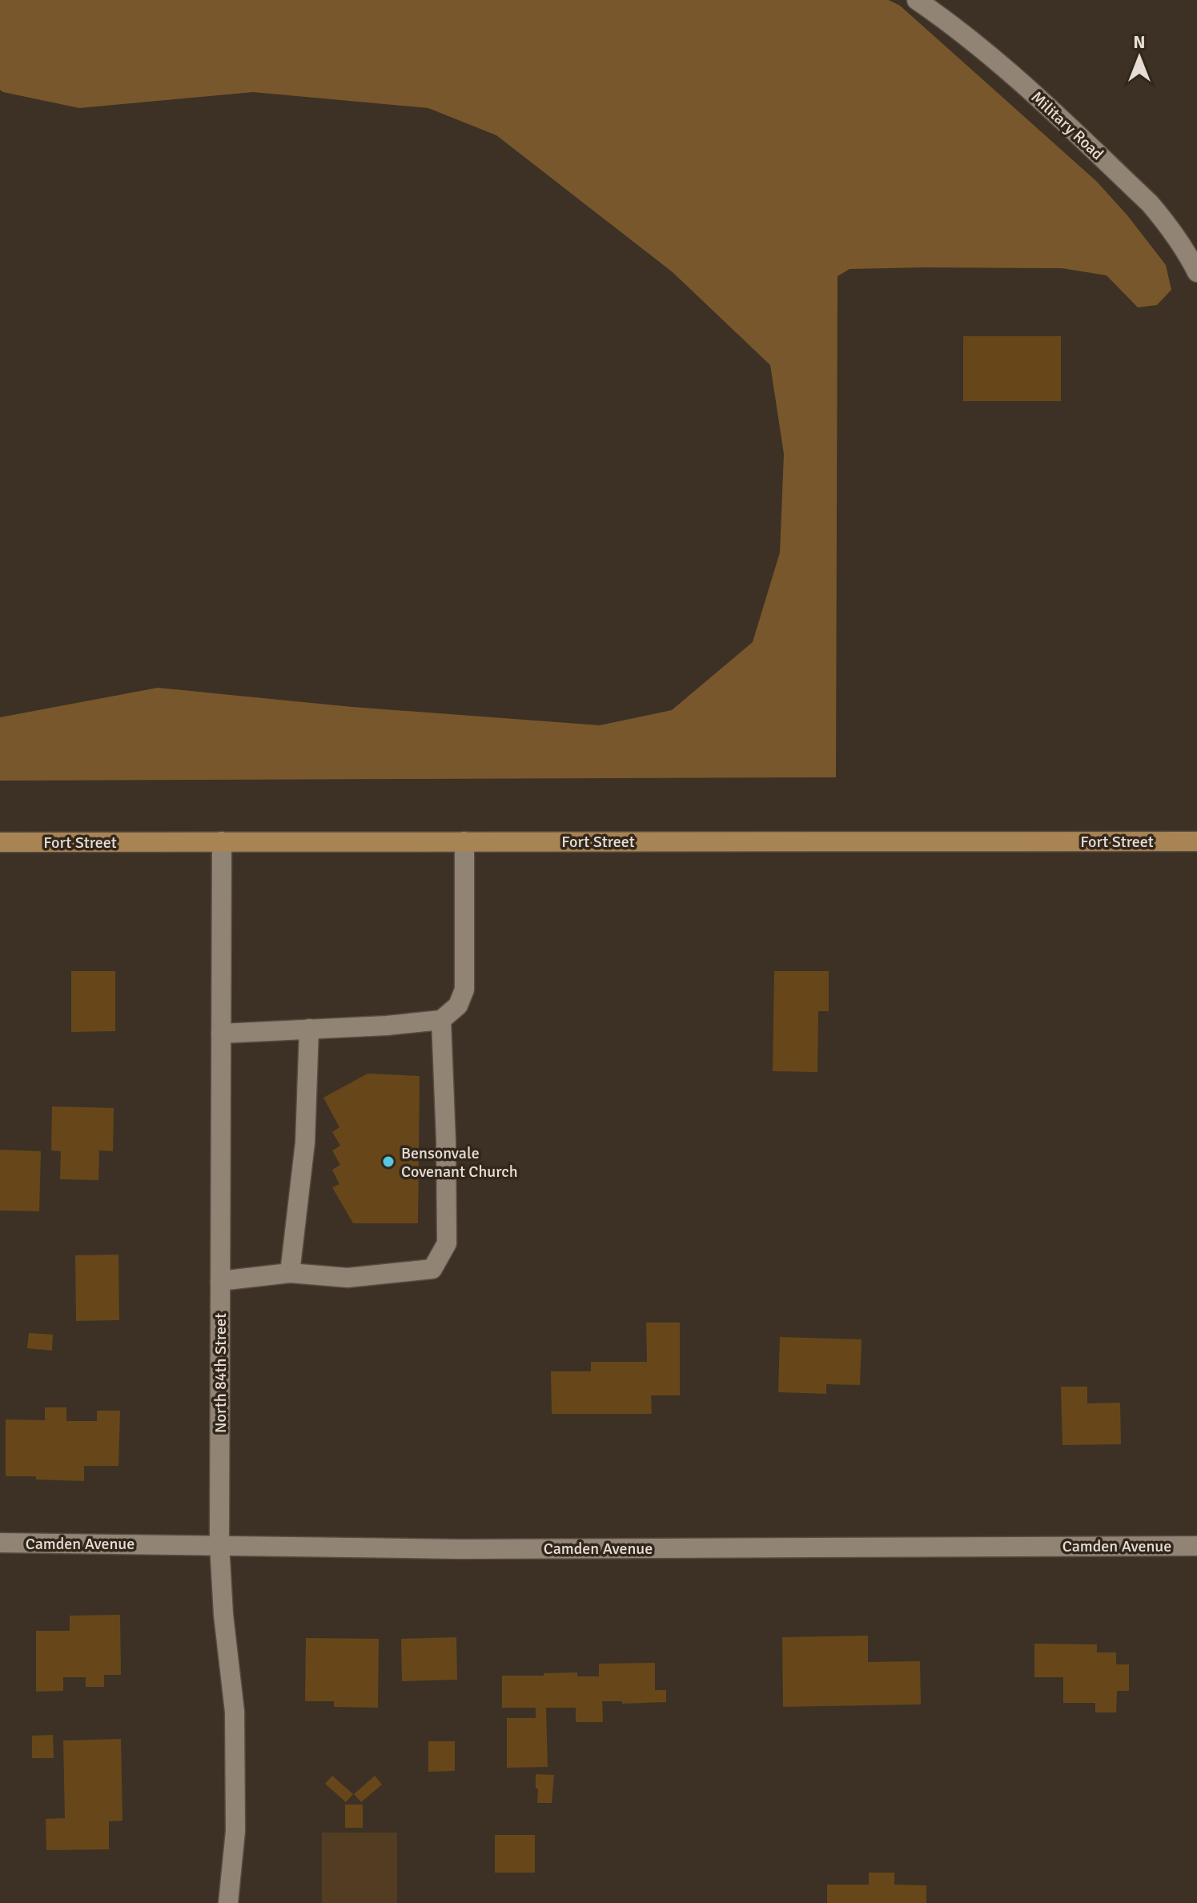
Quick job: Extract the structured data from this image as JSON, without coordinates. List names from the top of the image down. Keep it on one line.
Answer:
{"streets":{"main road":["Fort Street"],"street":["Military Road","North 84th Street","Camden Avenue"]},"crossings":[["Fort Street","North 84th Street"],["North 84th Street","Camden Avenue"]],"places":["Bensonvale Covenant Church"],"north":"top"}
